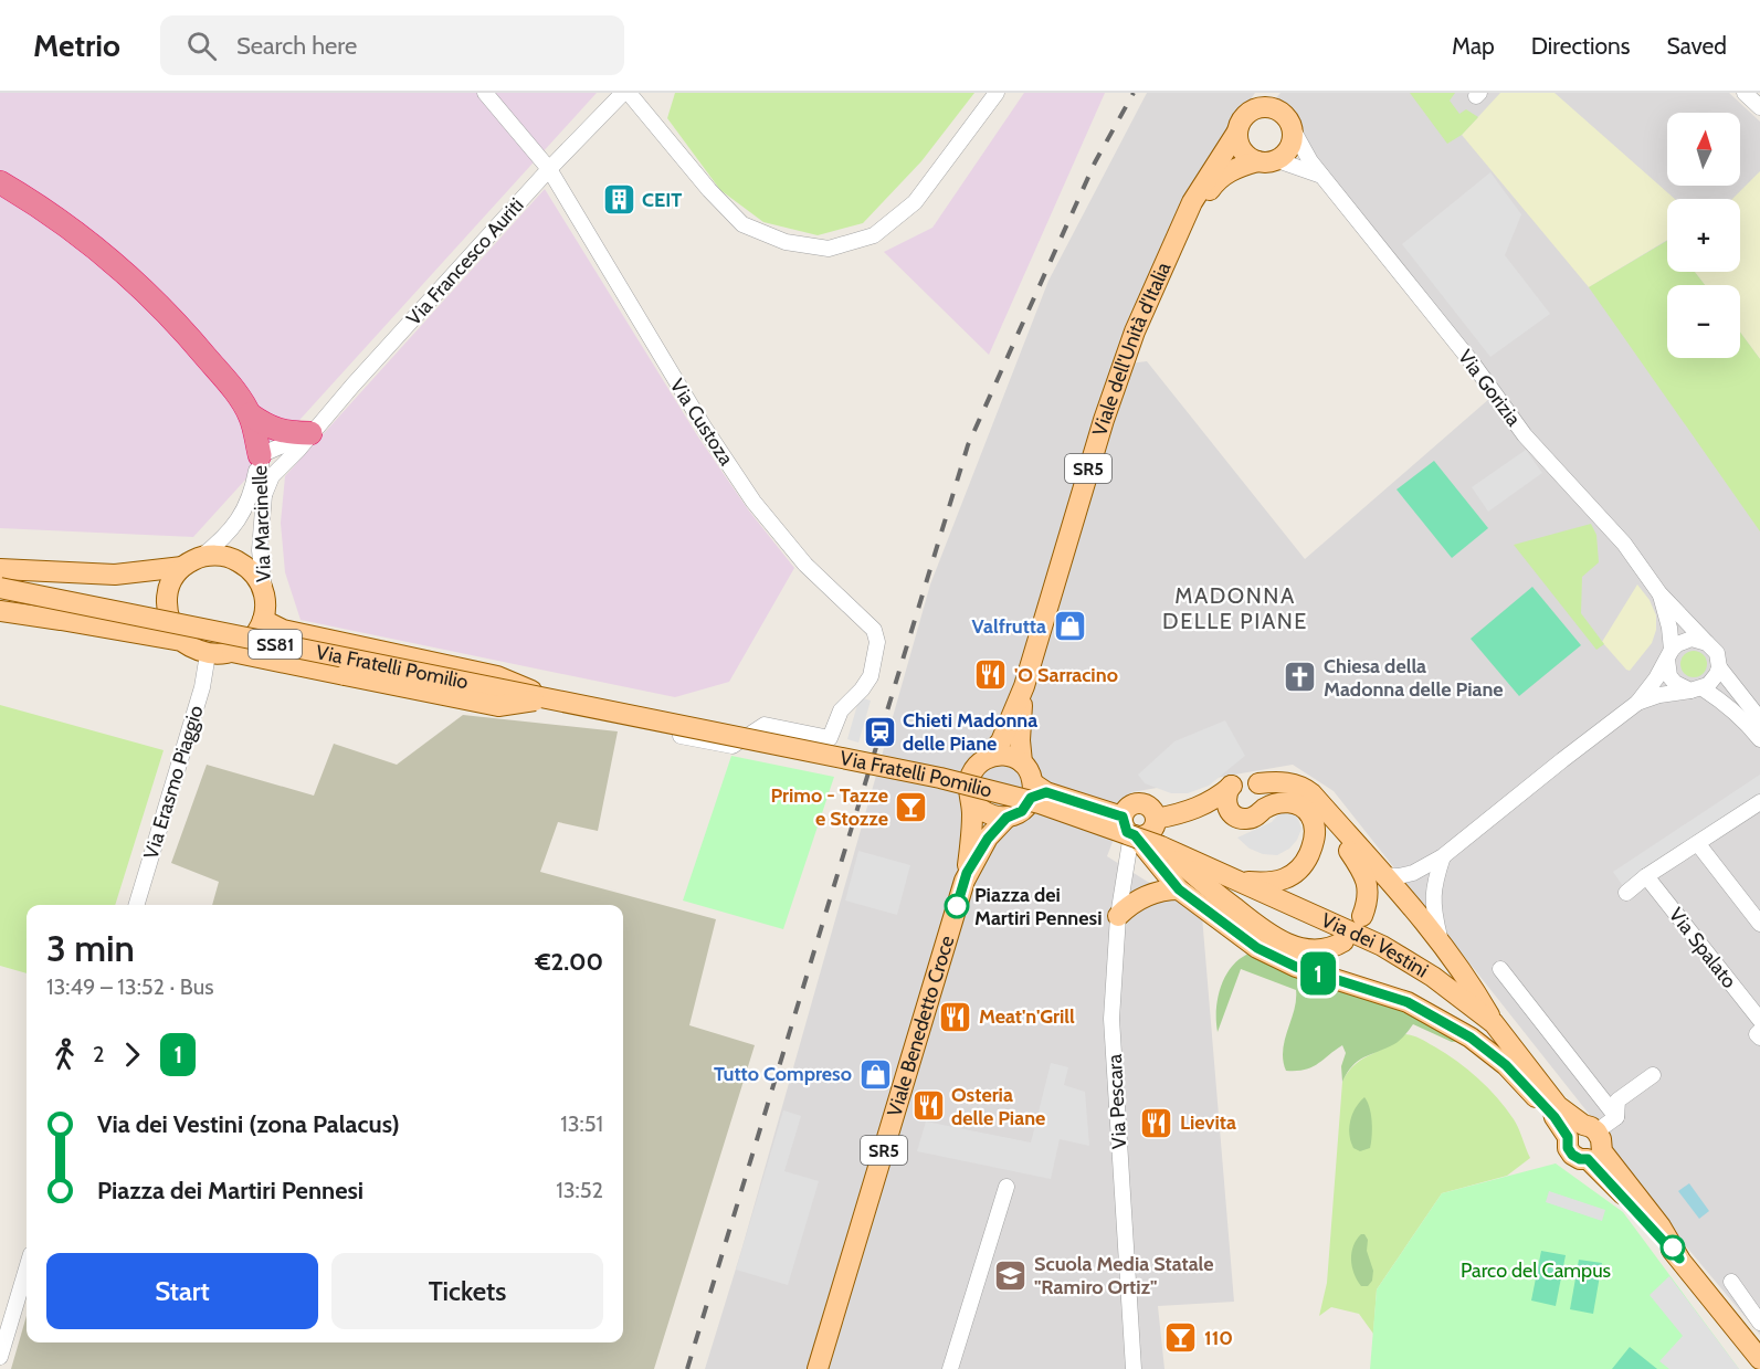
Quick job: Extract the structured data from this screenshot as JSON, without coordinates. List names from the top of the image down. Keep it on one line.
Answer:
{"streets":{"main road":["Viale dell'Unità d'Italia","SR5","SS81","Via Fratelli Pomilio","Via dei Vestini","Viale Benedetto Croce"],"street":["Via Francesco Auriti","Via Gorizia","Via Custoza","Via Marcinelle","Via Erasmo Piaggio","Via Spalato","Via Pescara"]},"crossings":[["Via Francesco Auriti","Via Custoza"],["Via Francesco Auriti","Via Marcinelle"],["Viale dell'Unità d'Italia","Via Gorizia"],["Viale dell'Unità d'Italia","SR5"],["Via Gorizia","SR5"],["Via Custoza","Via Fratelli Pomilio"],["SR5","Viale Benedetto Croce"],["Via Marcinelle","Via Fratelli Pomilio"],["Via Marcinelle","Via Erasmo Piaggio"],["Via Fratelli Pomilio","Via Erasmo Piaggio"],["Via Fratelli Pomilio","Via dei Vestini"]],"districts":["MADONNA DELLE PIANE"],"parks":["Parco del Campus"],"places":{"building":["CEIT"],"shop":["Valfrutta","Tutto Compreso"],"restaurant":["'O Sarracino","Meat'n'Grill","Osteria delle Piane","Lievita"],"church":["Chiesa della Madonna delle Piane"],"station":["Chieti Madonna delle Piane"],"bar":["Primo - Tazze e Stozze","110"],"other":["Piazza dei Martiri Pennesi"],"school or university":["Scuola Media Statale \"Ramiro Ortiz\""]},"lines":["bus line 1"],"north":"top","page":{"header":"Metrio","search":"Search here","nav":["Map","Directions","Saved"],"on_map":"1","map_buttons":["+","−"],"heading":["3 min","13:49 – 13:52 · Bus","€2.00"],"legs":["2","1"],"list":[{"name":"Via dei Vestini (zona Palacus)","value":"13:51"},{"name":"Piazza dei Martiri Pennesi","value":"13:52"}],"buttons":["Start","Tickets"]}}
